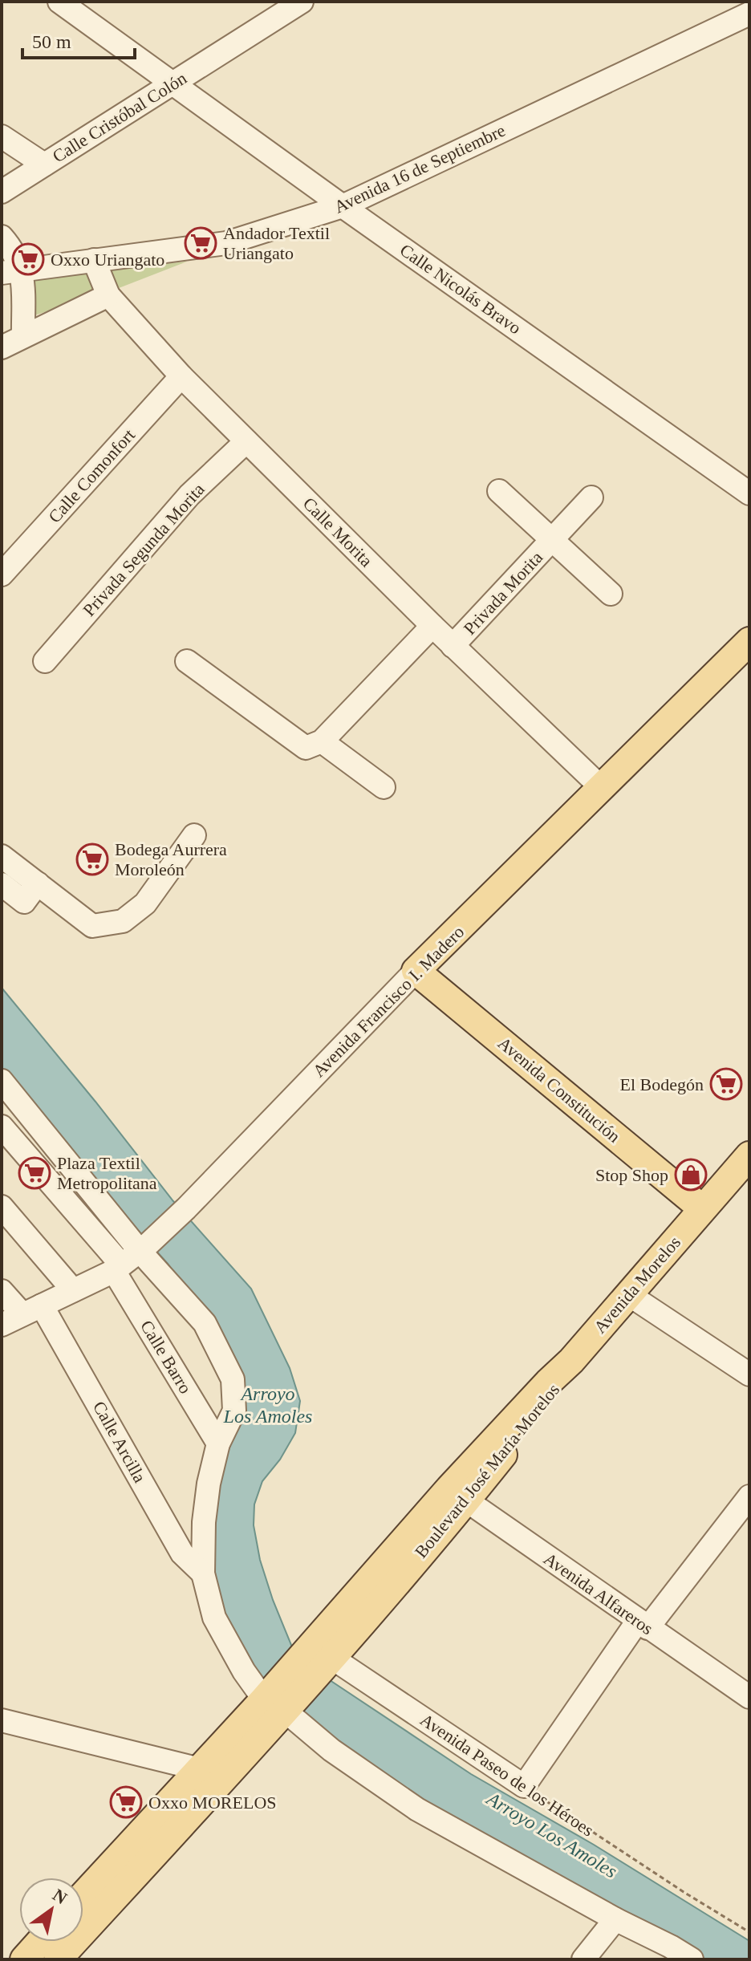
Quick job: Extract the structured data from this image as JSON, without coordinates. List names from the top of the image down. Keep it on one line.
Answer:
{"streets":{"main road":["Avenida Francisco I. Madero","Avenida Constitución","Avenida Morelos","Boulevard José María Morelos"],"street":["Calle Cristóbal Colón","Avenida 16 de Septiembre","Calle Nicolás Bravo","Calle Comonfort","Calle Morita","Privada Segunda Morita","Privada Morita","Calle Barro","Calle Arcilla","Avenida Alfareros","Avenida Paseo de los Héroes"]},"crossings":[["Calle Cristóbal Colón","Calle Nicolás Bravo"],["Avenida 16 de Septiembre","Calle Nicolás Bravo"],["Avenida 16 de Septiembre","Calle Morita"],["Calle Comonfort","Calle Morita"],["Calle Morita","Privada Segunda Morita"],["Calle Morita","Privada Morita"],["Calle Morita","Avenida Francisco I. Madero"],["Avenida Francisco I. Madero","Avenida Constitución"],["Avenida Francisco I. Madero","Calle Barro"],["Avenida Francisco I. Madero","Calle Arcilla"],["Avenida Constitución","Avenida Morelos"],["Avenida Morelos","Boulevard José María Morelos"],["Boulevard José María Morelos","Avenida Alfareros"],["Boulevard José María Morelos","Avenida Paseo de los Héroes"]],"water":["Arroyo Los Amoles"],"places":{"supermarket":["Andador Textil Uriangato","Oxxo Uriangato","Bodega Aurrera Moroleón","El Bodegón","Plaza Textil Metropolitana","Oxxo MORELOS"],"shop":["Stop Shop"]},"scale_bar":"50 m","north":"top right"}
